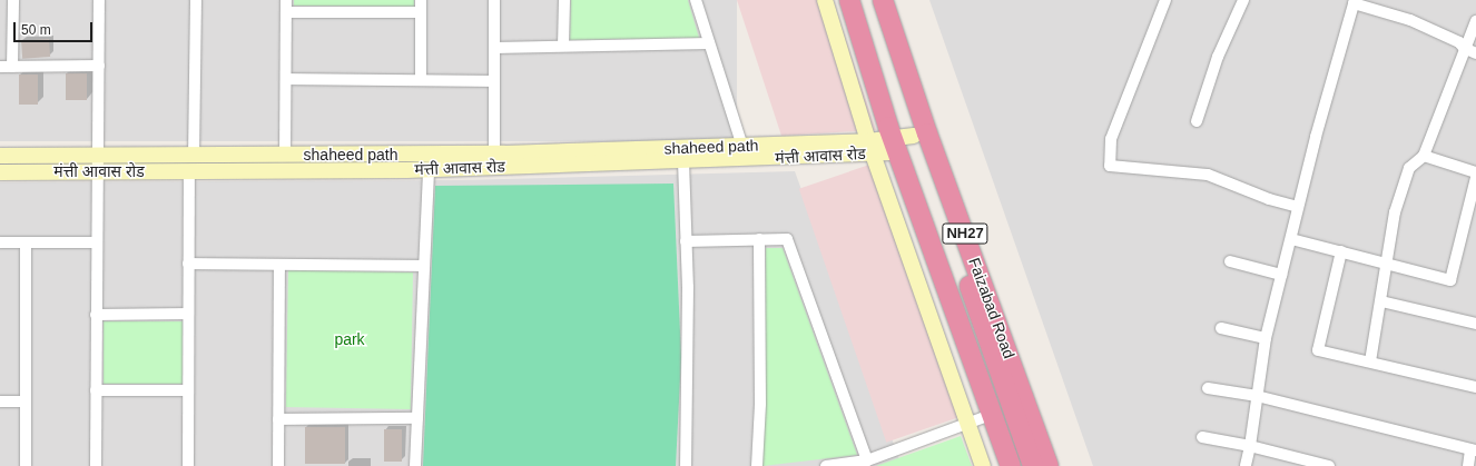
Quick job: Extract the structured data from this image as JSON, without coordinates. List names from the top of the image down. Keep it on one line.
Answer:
{"streets":{"highway":["मंत्ती आवास रोड","NH27","Faizabad Road"],"street":["shaheed path"]},"crossings":[["shaheed path","मंत्ती आवास रोड"],["मंत्ती आवास रोड","NH27"]],"parks":["park"],"scale_bar":"50 m"}
